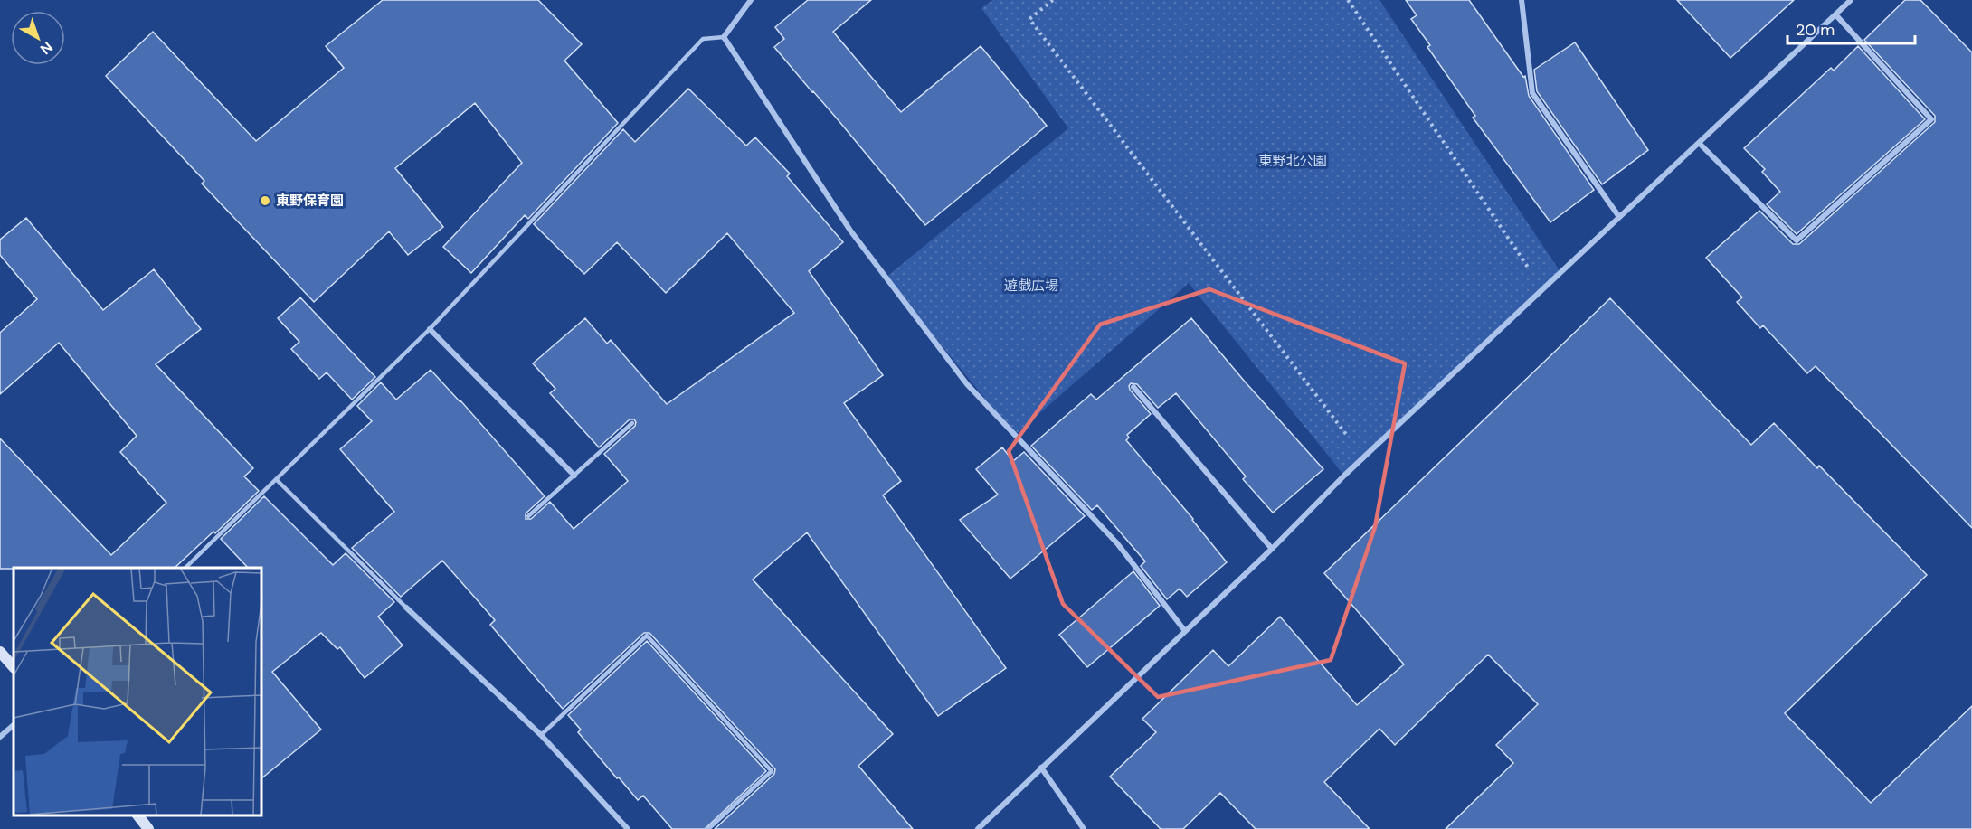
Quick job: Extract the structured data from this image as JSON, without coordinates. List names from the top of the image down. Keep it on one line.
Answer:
{"parks":["東野北公園","遊戯広場"],"places":["東野保育園"],"scale_bar":"20 m","north":"bottom right"}
